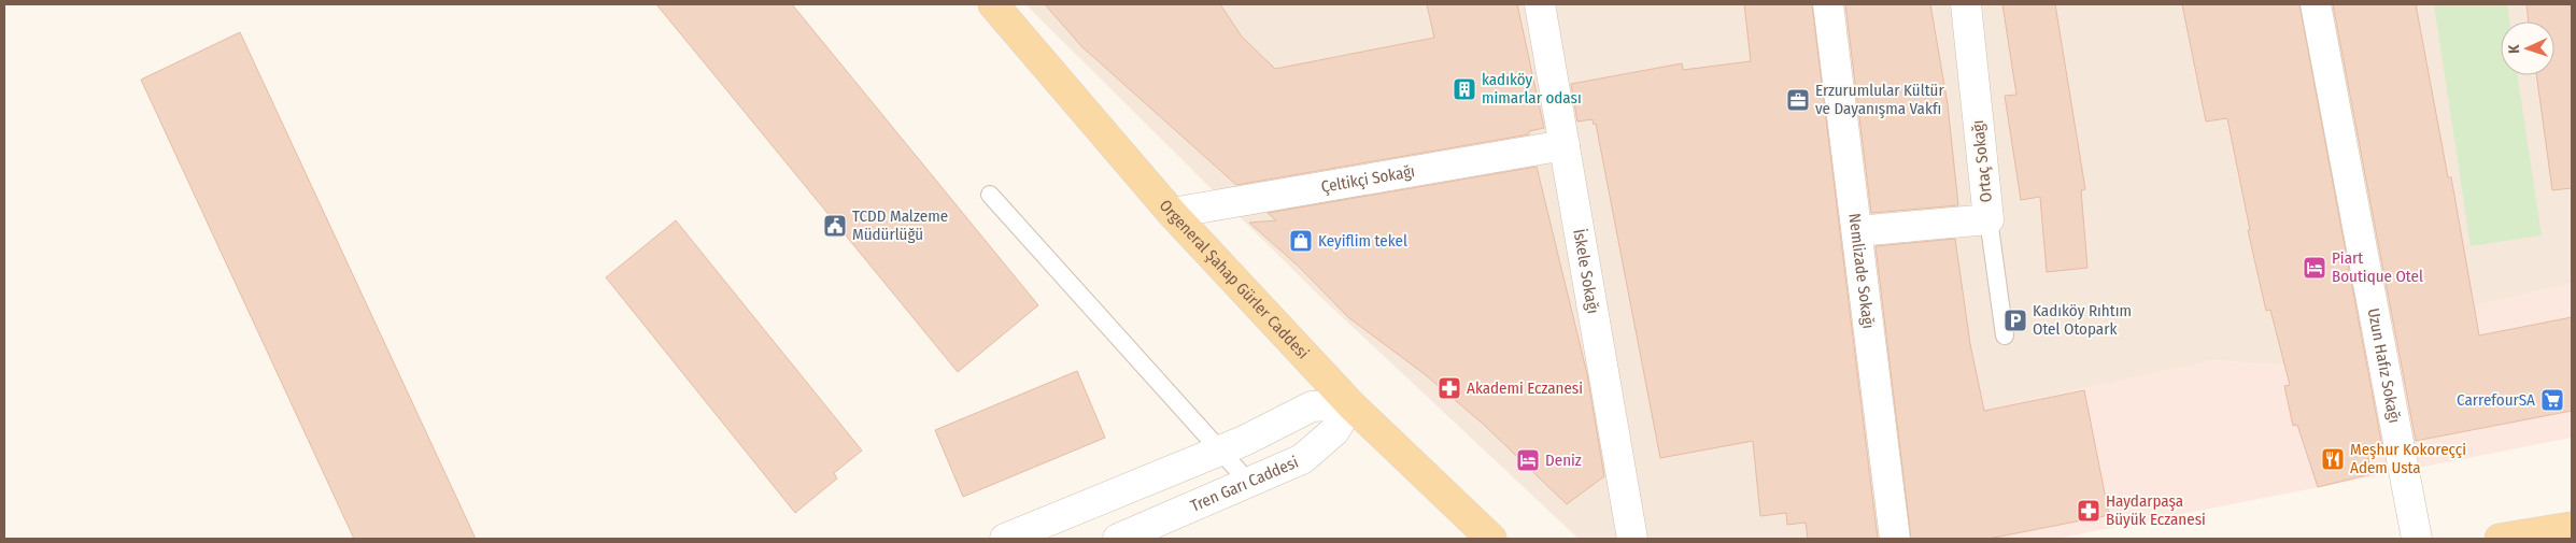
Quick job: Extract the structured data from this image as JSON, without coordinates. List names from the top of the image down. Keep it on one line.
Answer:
{"streets":{"main road":["Orgeneral Şahap Gürler Caddesi"],"street":["Ortaç Sokağı","Çeltikçi Sokağı","İskele Sokağı","Nemlizade Sokağı","Uzun Hafız Sokağı","Tren Garı Caddesi"]},"crossings":[["Ortaç Sokağı","Nemlizade Sokağı"],["Çeltikçi Sokağı","İskele Sokağı"],["Çeltikçi Sokağı","Orgeneral Şahap Gürler Caddesi"],["Orgeneral Şahap Gürler Caddesi","Tren Garı Caddesi"]],"places":{"building":["kadıköy mimarlar odası"],"office":["Erzurumlular Kültür ve Dayanışma Vakfı"],"public building":["TCDD Malzeme Müdürlüğü"],"shop":["Keyiflim tekel"],"hotel":["Piart Boutique Otel","Deniz"],"parking":["Kadıköy Rıhtım Otel Otopark"],"pharmacy":["Akademi Eczanesi","Haydarpaşa Büyük Eczanesi"],"supermarket":["CarrefourSA"],"restaurant":["Meşhur Kokoreççi Adem Usta"]},"north":"left"}
